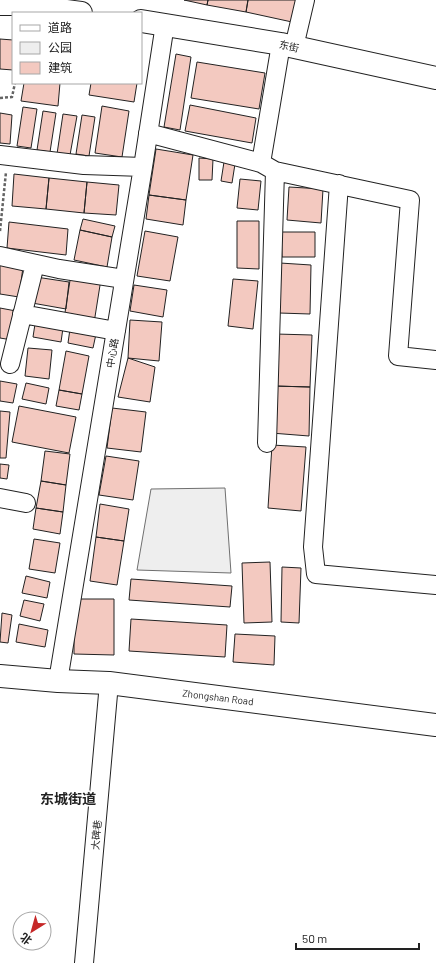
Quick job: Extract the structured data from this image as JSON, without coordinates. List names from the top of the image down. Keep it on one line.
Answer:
{"streets":{"main road":["东街","Zhongshan Road"],"street":["中心路","大碑巷"]},"crossings":[["东街","中心路"],["中心路","Zhongshan Road"],["Zhongshan Road","大碑巷"]],"districts":["东城街道"],"legend":["道路","公园","建筑"],"scale_bar":"50 m","north":"bottom left"}
